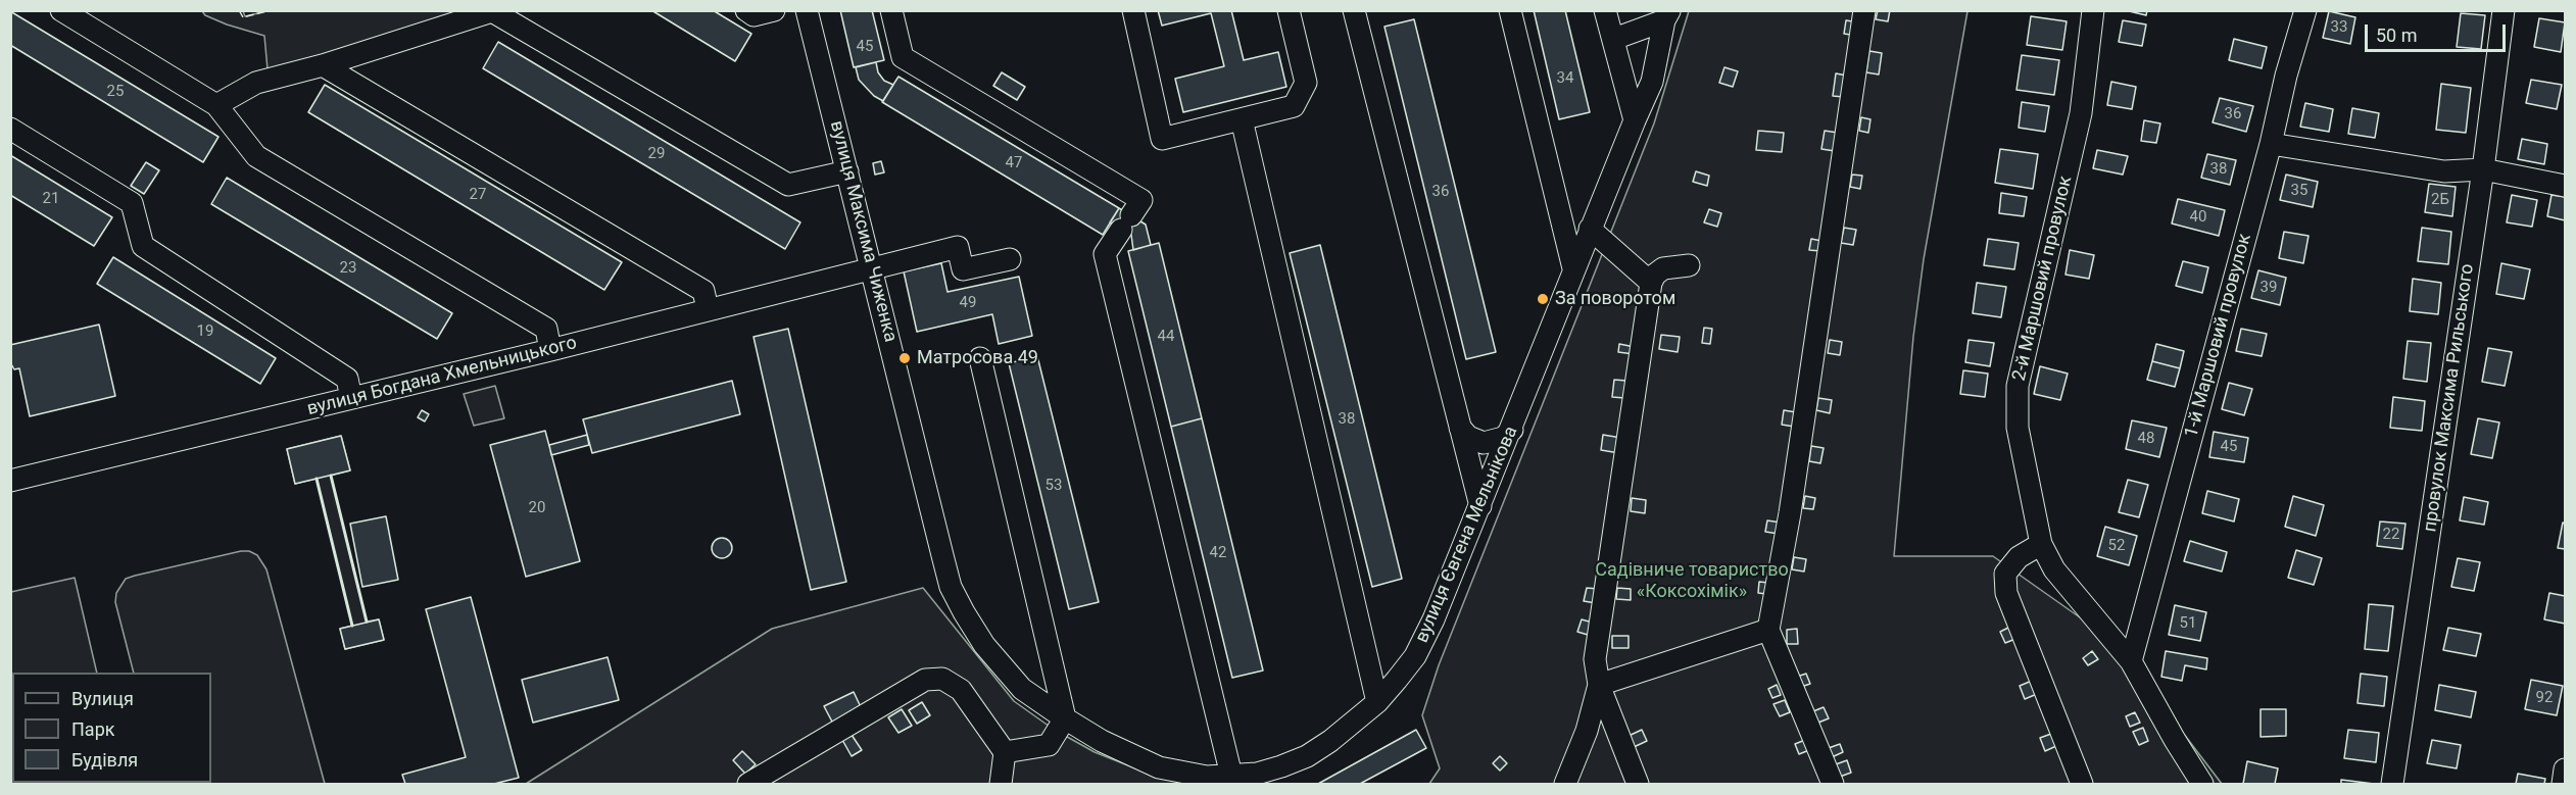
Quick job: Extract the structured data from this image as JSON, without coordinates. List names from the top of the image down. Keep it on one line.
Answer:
{"streets":{"street":["вулиця Максима Чиженка","2-й Маршовий провулок","1-й Маршовий провулок","вулиця Богдана Хмельницького","провулок Максима Рильського","вулиця Євгена Мельнікова"]},"crossings":[["вулиця Максима Чиженка","вулиця Богдана Хмельницького"],["вулиця Максима Чиженка","вулиця Євгена Мельнікова"],["2-й Маршовий провулок","1-й Маршовий провулок"]],"parks":["Садівниче товариство «Коксохімік»"],"places":["За поворотом","Матросова 49"],"house_numbers":["33","45","34","25","36","29","47","38","35","36","27","21","2Б","40","23","39","49","19","44","38","48","45","53","20","22","52","42","51","92"],"legend":["Вулиця","Парк","Будівля"],"scale_bar":"50 m"}
